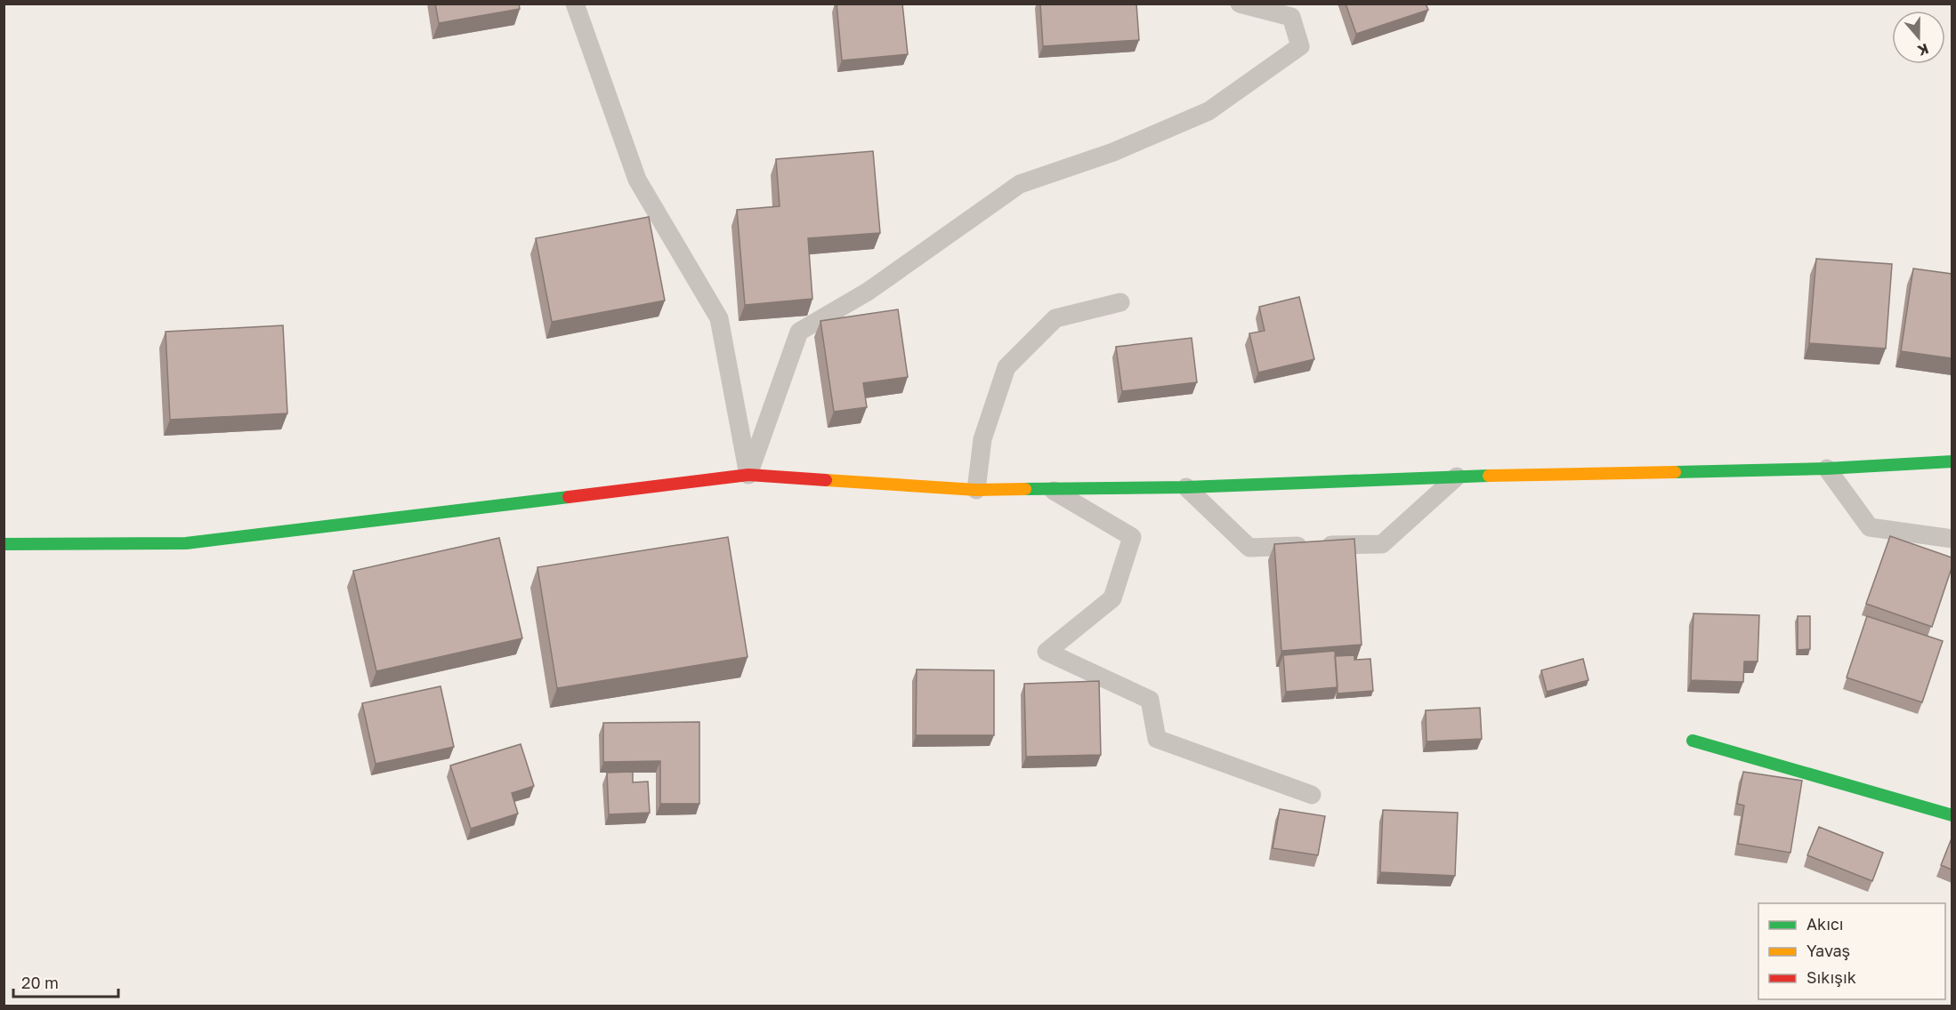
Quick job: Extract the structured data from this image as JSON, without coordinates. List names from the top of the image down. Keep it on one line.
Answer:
{"legend":["Akıcı","Yavaş","Sıkışık"],"scale_bar":"20 m","north":"bottom"}
